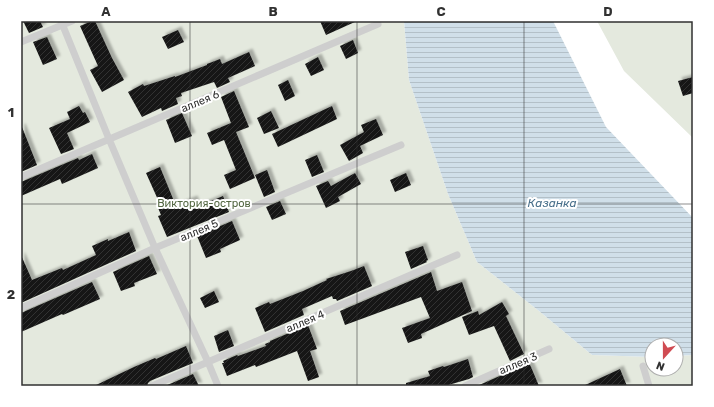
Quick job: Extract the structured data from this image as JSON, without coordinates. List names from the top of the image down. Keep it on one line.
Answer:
{"streets":{"lane":["аллея 6","аллея 5","аллея 4","аллея 3"]},"water":["Казанка"],"parks":["Виктория-остров"],"north":"bottom","grid":{"columns":["A","B","C","D"],"rows":["1","2"]}}
